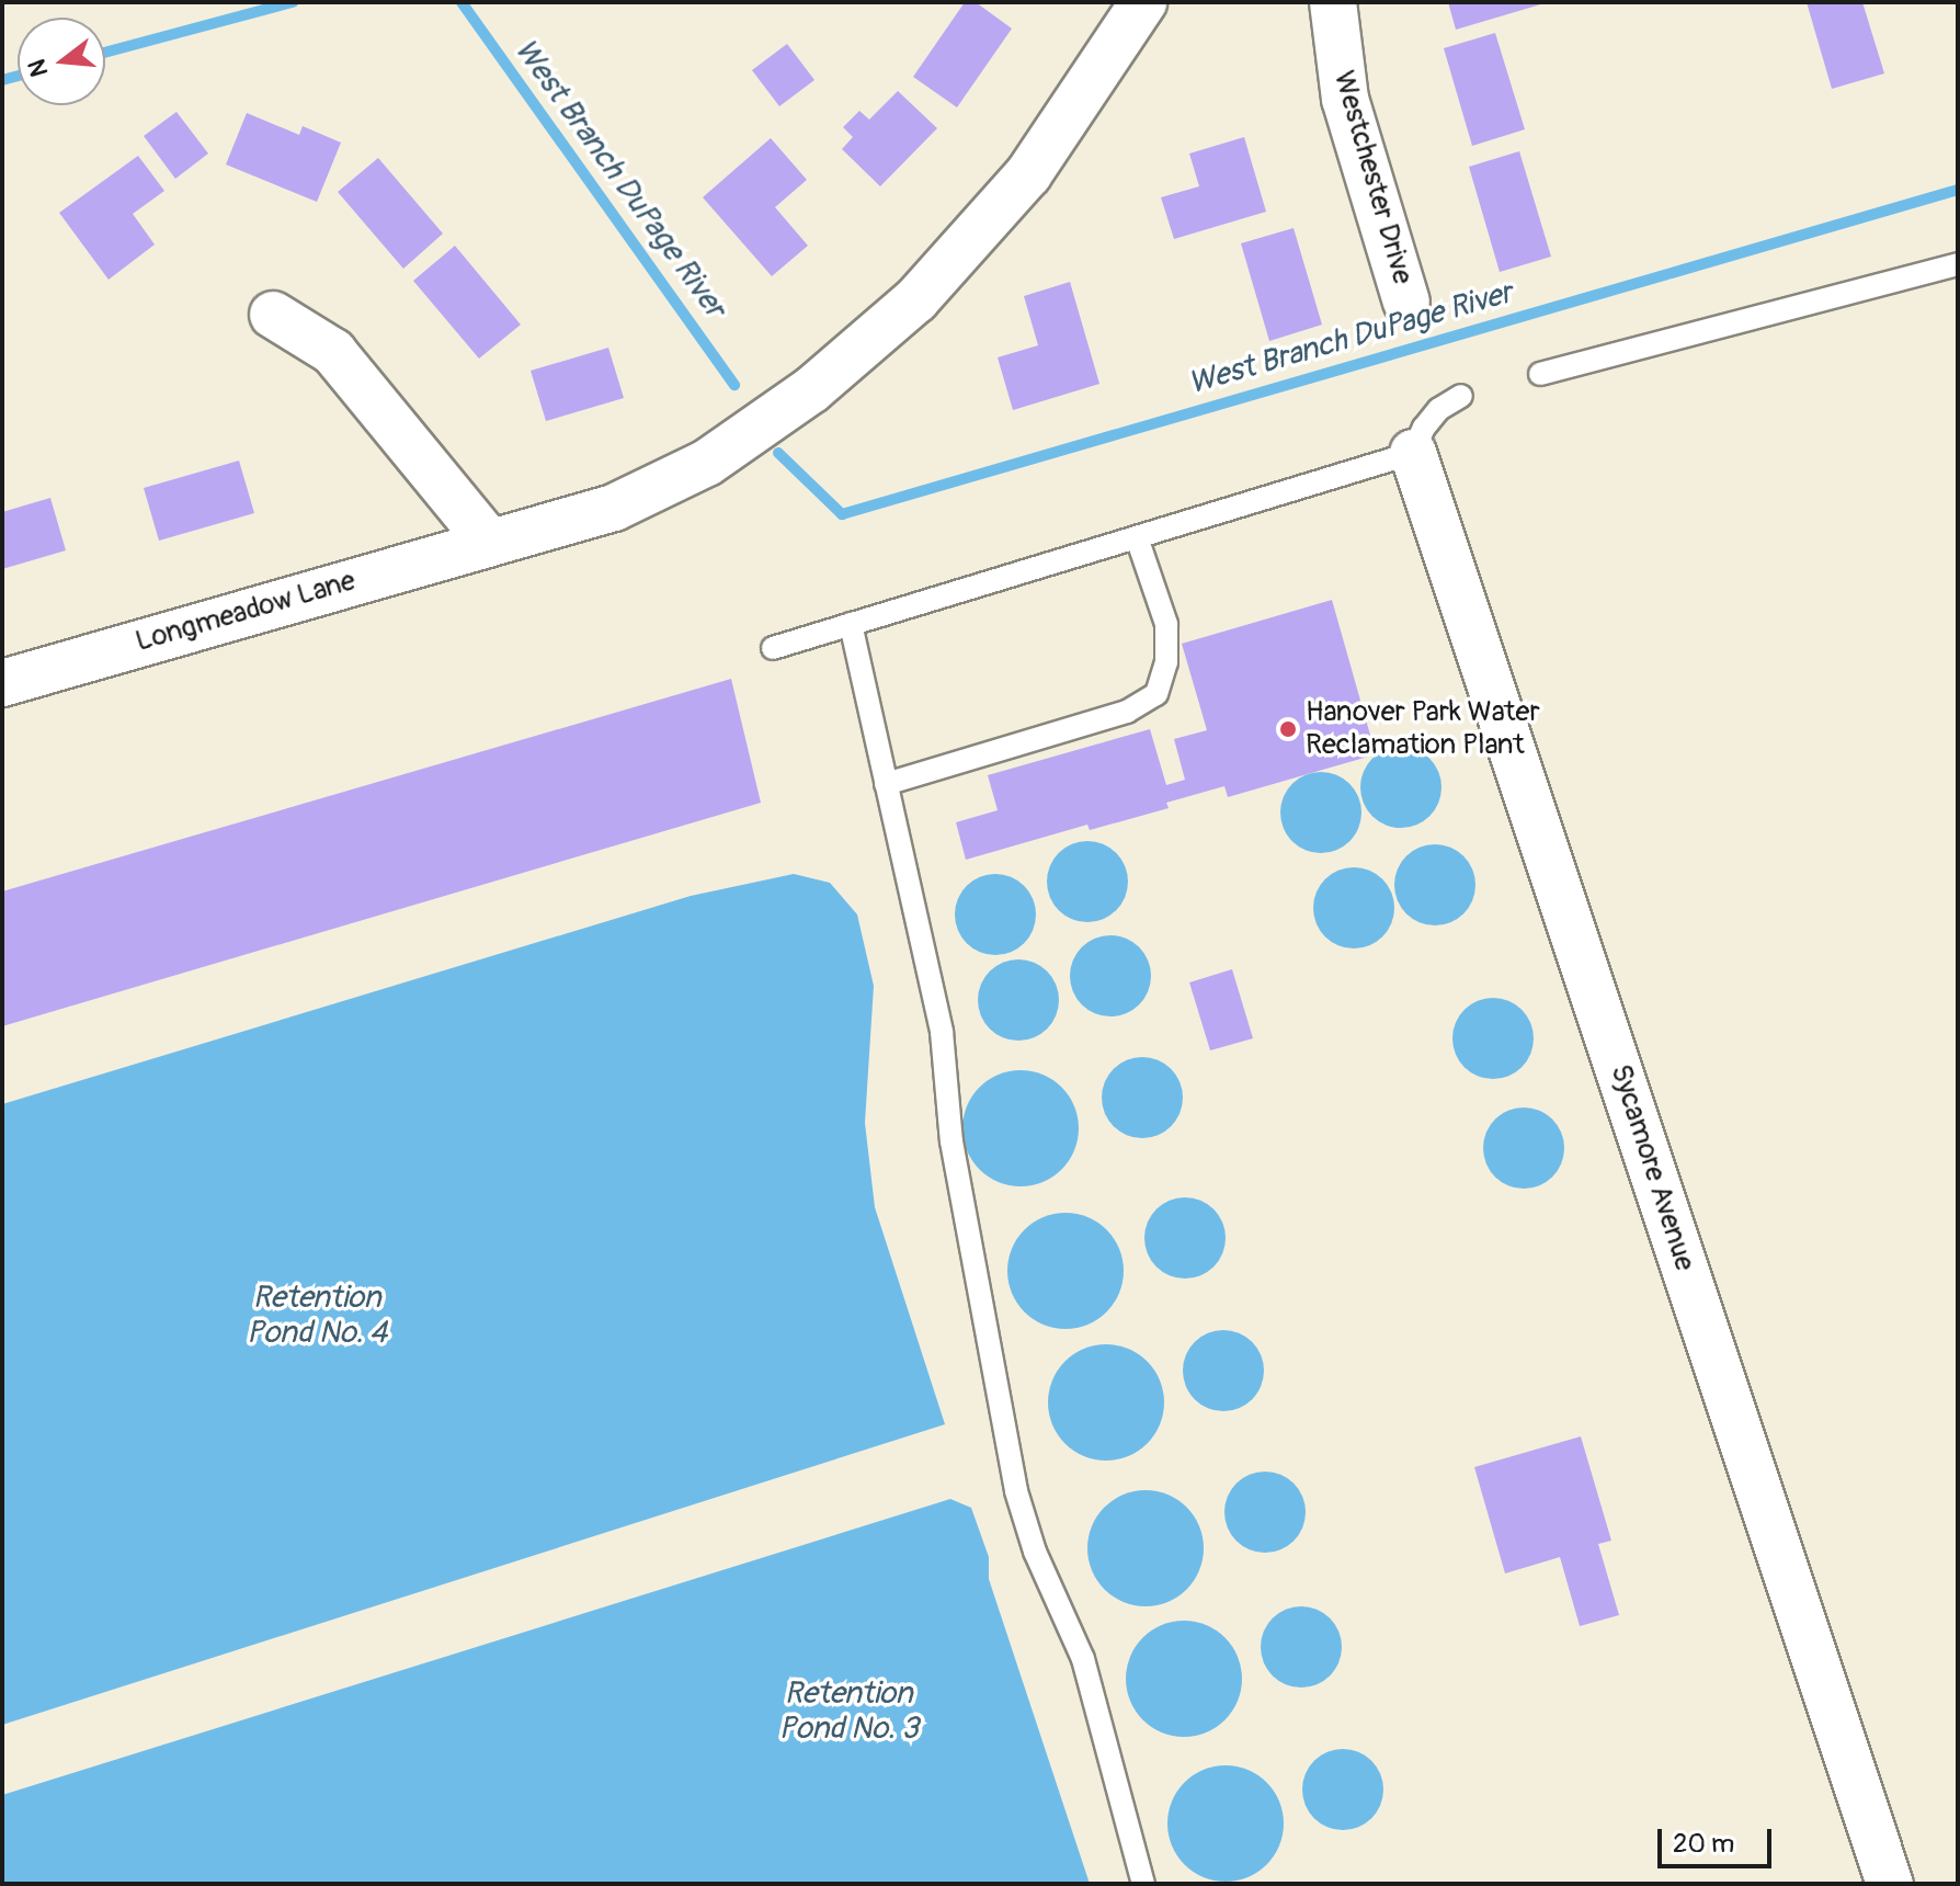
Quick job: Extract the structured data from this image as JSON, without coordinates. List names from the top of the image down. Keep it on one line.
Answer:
{"streets":{"street":["Westchester Drive","Longmeadow Lane","Sycamore Avenue"]},"water":["West Branch DuPage River","Retention Pond No. 4","Retention Pond No. 3"],"places":["Hanover Park Water Reclamation Plant"],"scale_bar":"20 m","north":"left"}
